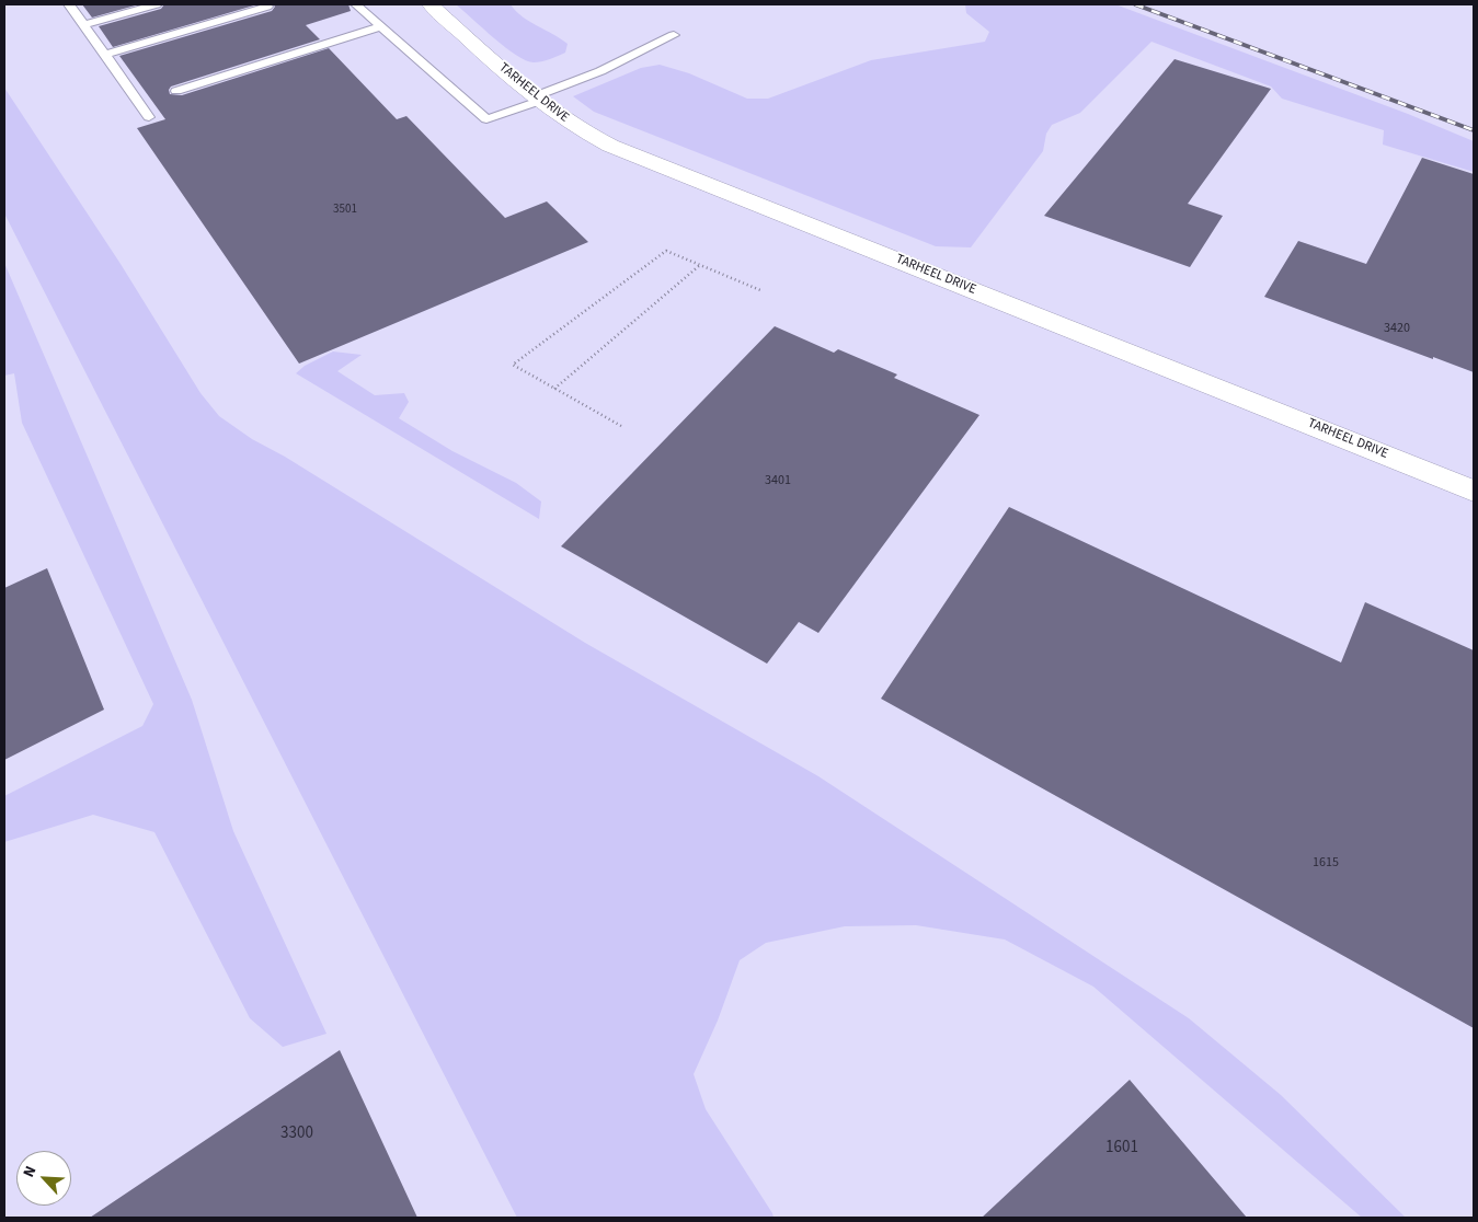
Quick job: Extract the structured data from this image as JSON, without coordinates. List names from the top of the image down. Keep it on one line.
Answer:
{"streets":{"street":["TARHEEL DRIVE"]},"house_numbers":["3501","3420","3401","1615","3300","1601"],"north":"top left"}
